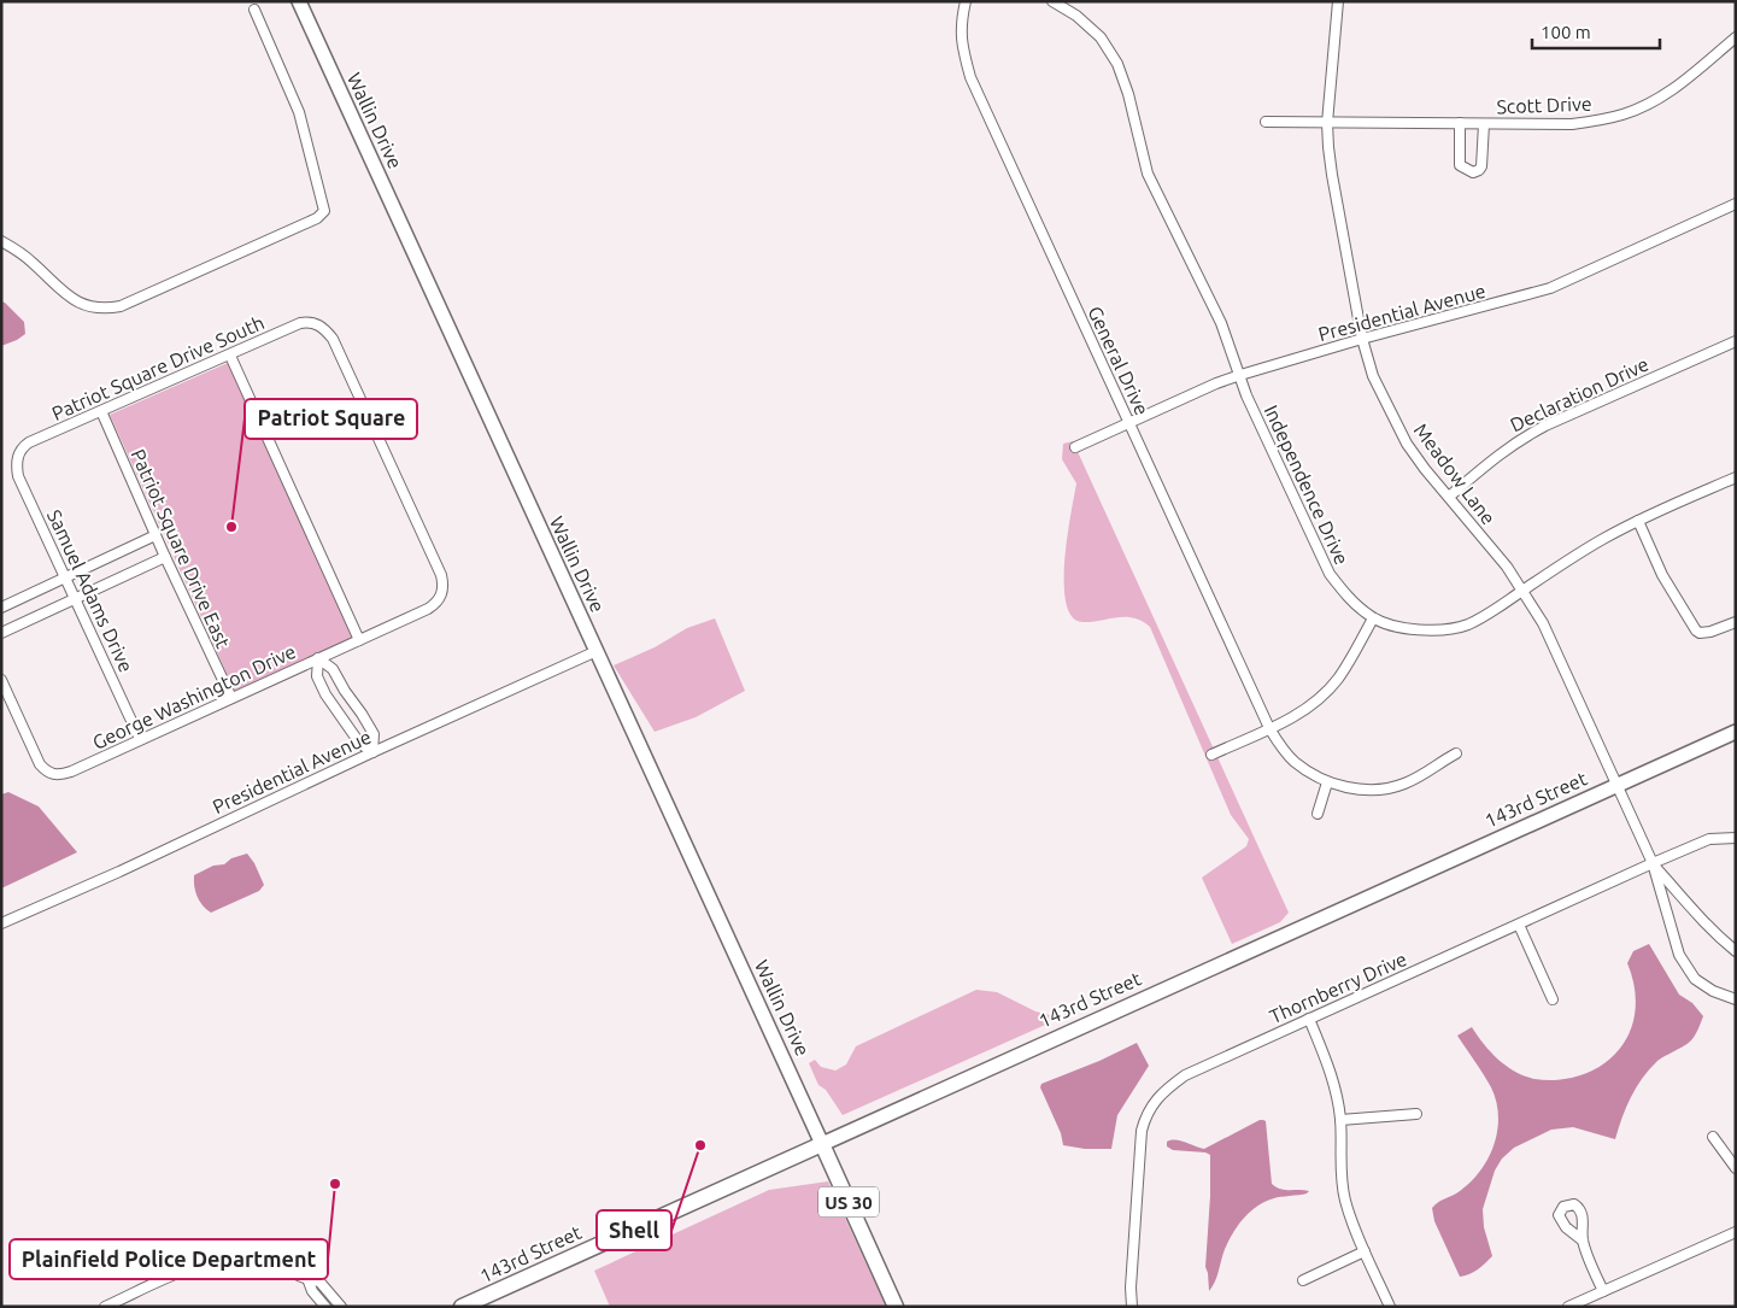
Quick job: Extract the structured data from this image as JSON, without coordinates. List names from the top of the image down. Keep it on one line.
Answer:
{"streets":{"main road":["Wallin Drive","143rd Street","US 30"],"street":["Scott Drive","Presidential Avenue","General Drive","Patriot Square Drive South","Declaration Drive","Meadow Lane","Independence Drive","Patriot Square Drive East","Samuel Adams Drive","George Washington Drive","Thornberry Drive"]},"crossings":[["Scott Drive","Meadow Lane"],["Wallin Drive","Presidential Avenue"],["Wallin Drive","143rd Street"],["Wallin Drive","US 30"],["Presidential Avenue","General Drive"],["Presidential Avenue","Meadow Lane"],["Presidential Avenue","Independence Drive"],["Patriot Square Drive South","Patriot Square Drive East"],["Patriot Square Drive South","Samuel Adams Drive"],["Patriot Square Drive South","George Washington Drive"],["Declaration Drive","Meadow Lane"],["Meadow Lane","Independence Drive"],["Meadow Lane","143rd Street"],["Meadow Lane","Thornberry Drive"],["Patriot Square Drive East","George Washington Drive"],["Samuel Adams Drive","George Washington Drive"],["143rd Street","US 30"]],"places":["Patriot Square","Shell","Plainfield Police Department"],"scale_bar":"100 m"}
